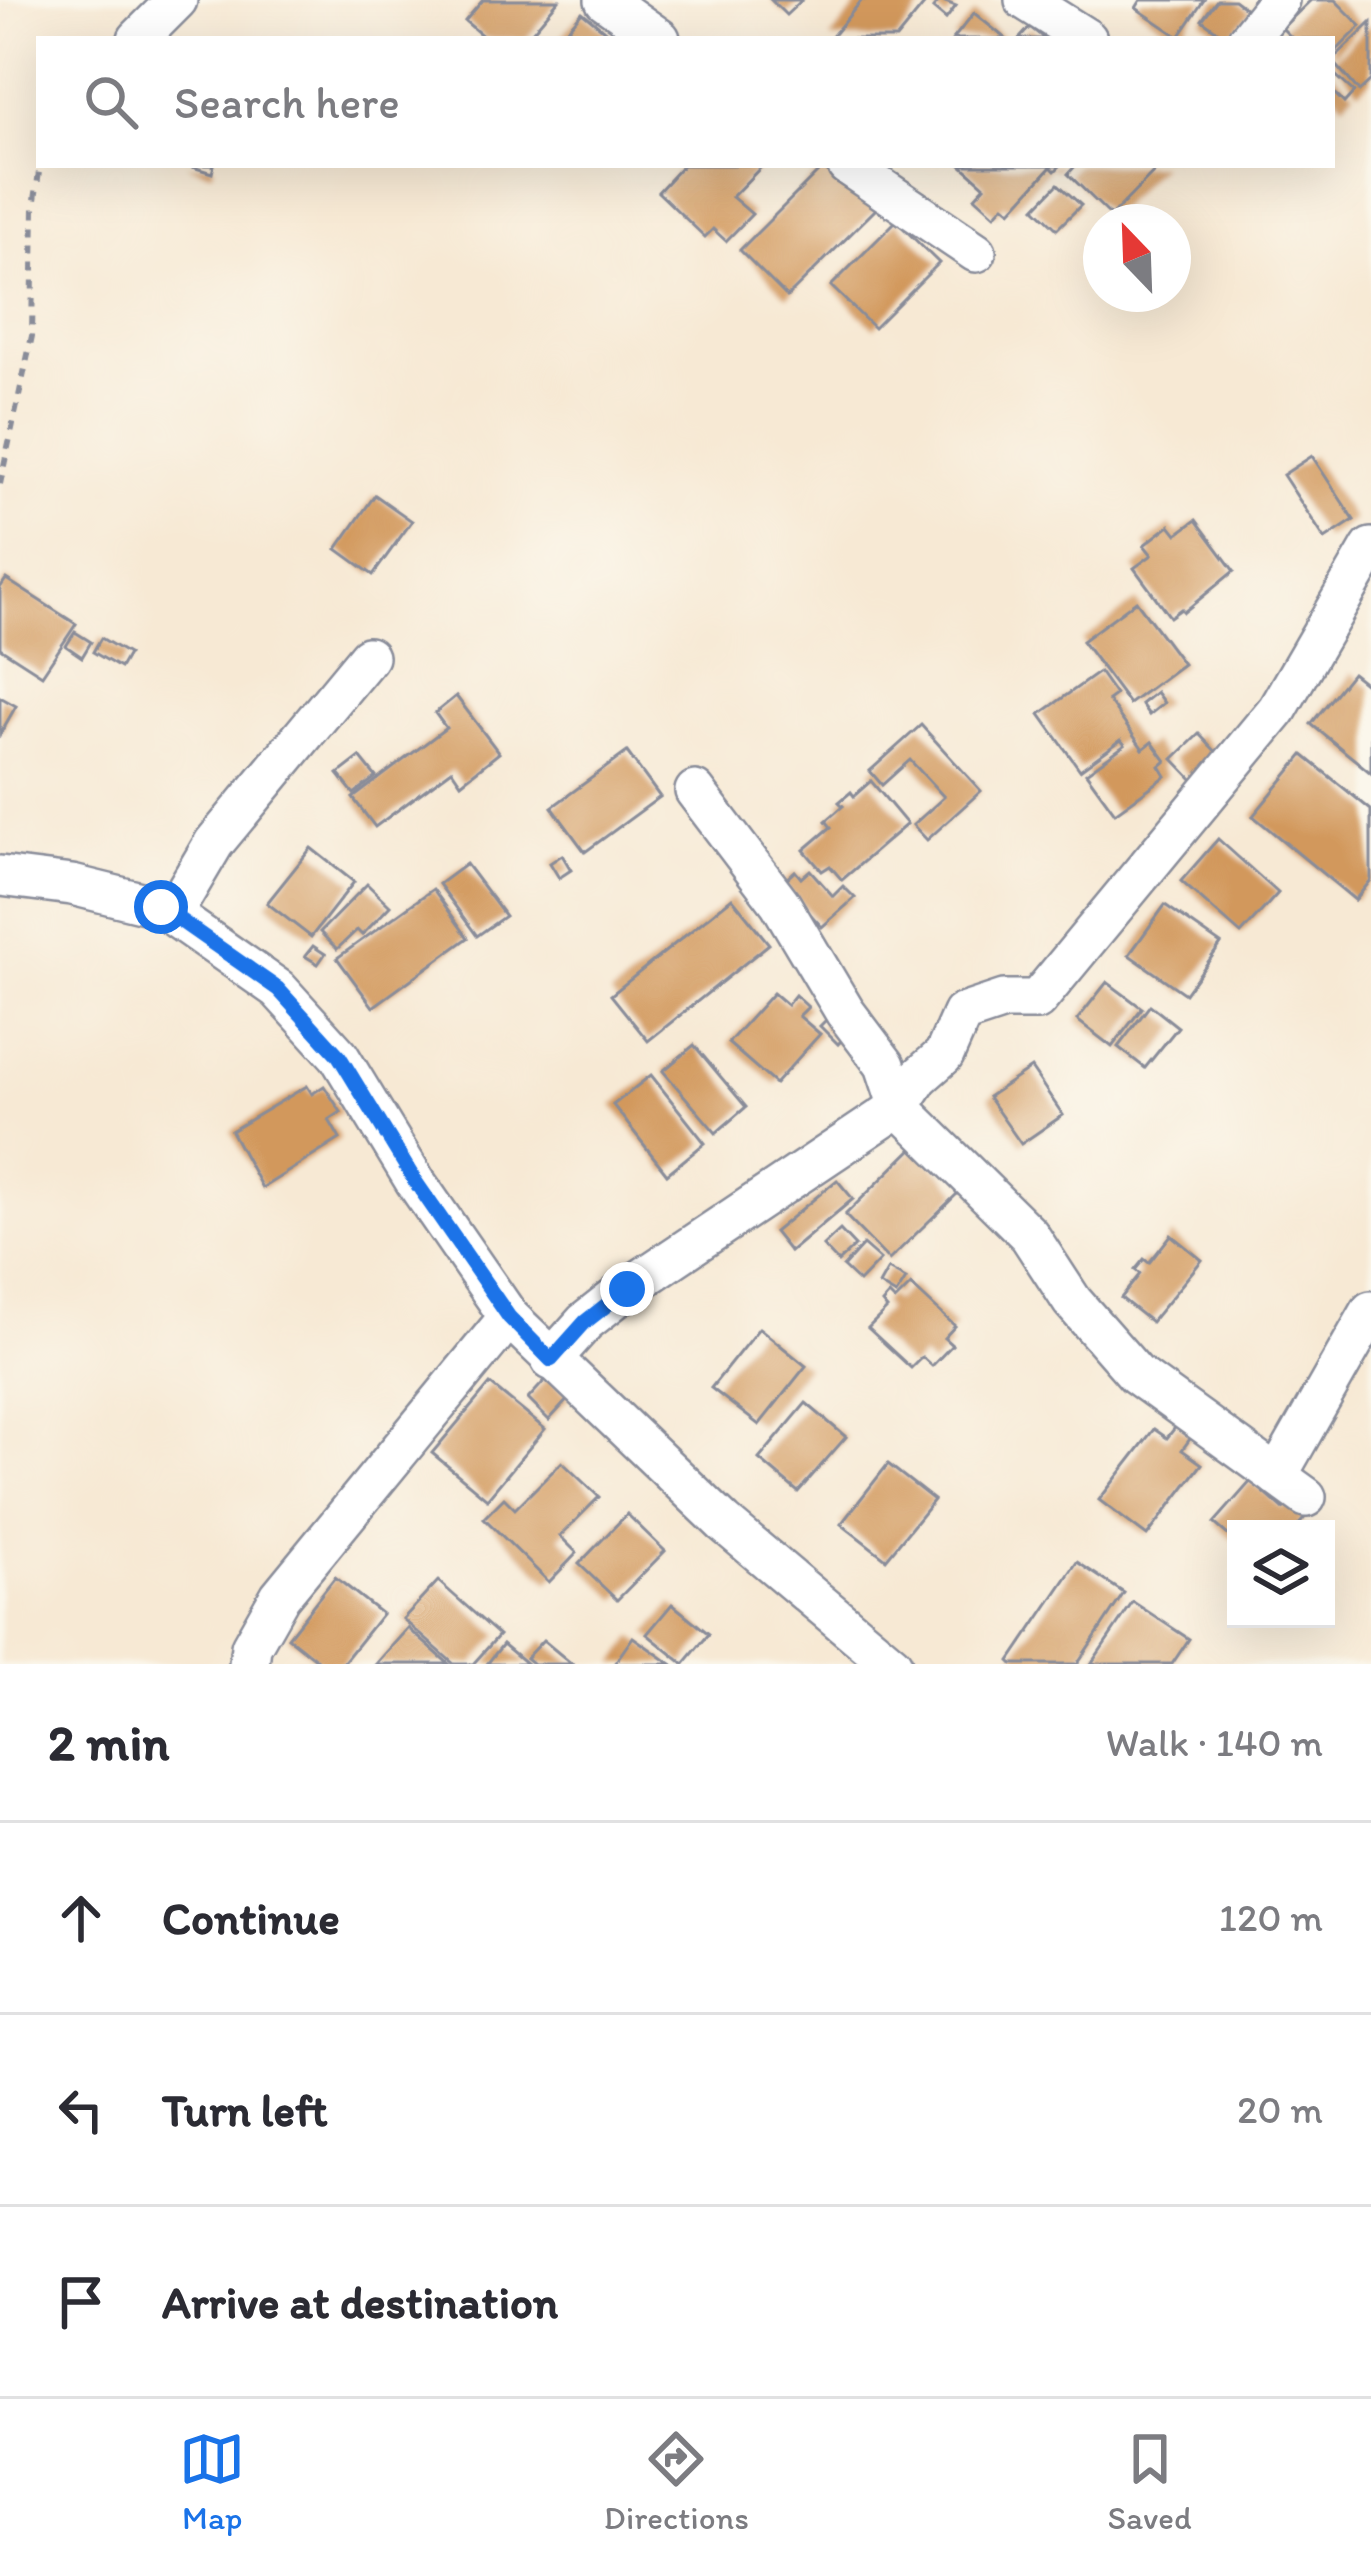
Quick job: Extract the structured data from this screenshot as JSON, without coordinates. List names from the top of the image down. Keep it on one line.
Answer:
{"north":"top left","page":{"search":"Search here","heading":["2 min","Walk · 140 m"],"list":[["Continue","120 m"],["Turn left","20 m"],"Arrive at destination"],"nav":["Map","Directions","Saved"]}}
